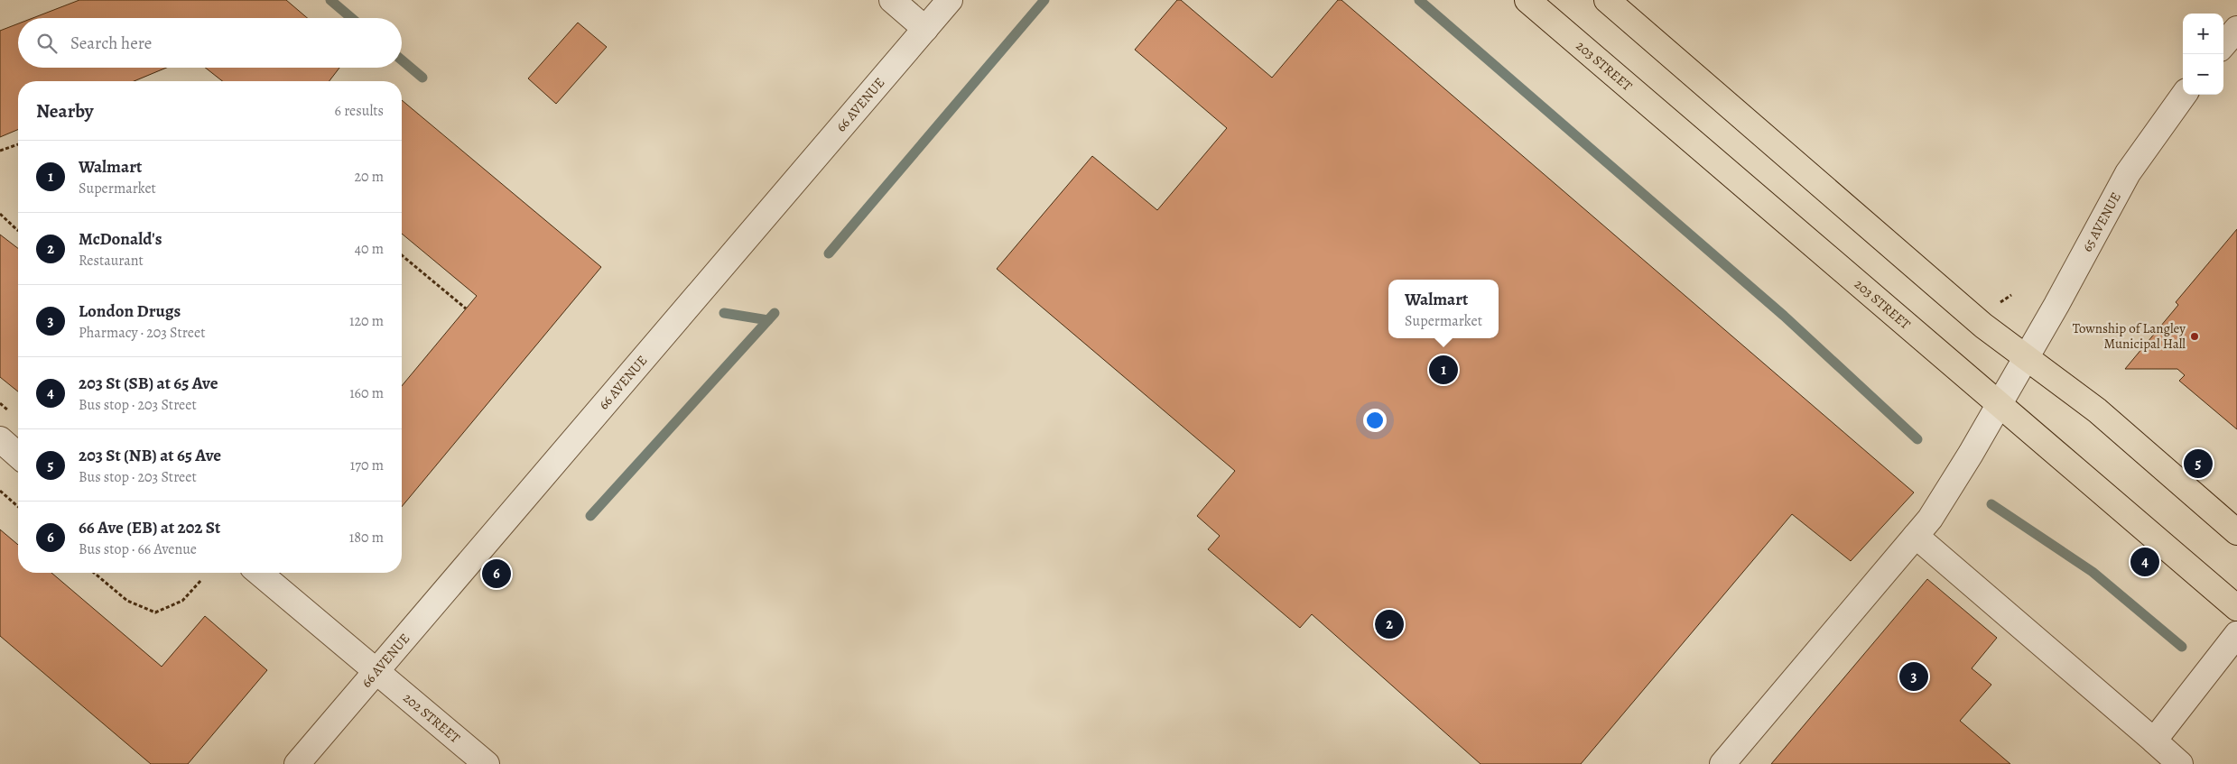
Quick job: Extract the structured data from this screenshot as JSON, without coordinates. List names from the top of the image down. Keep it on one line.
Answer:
{"streets":{"main road":["203 STREET"],"street":["66 AVENUE","65 AVENUE","202 STREET"]},"crossings":[["203 STREET","65 AVENUE"],["66 AVENUE","202 STREET"]],"places":["Township of Langley Municipal Hall"],"page":{"map_buttons":["+","−"],"search":"Search here","heading":["Nearby","6 results"],"list":[{"mark":"1","name":"Walmart","note":"Supermarket","value":"20 m"},{"mark":"2","name":"McDonald's","note":"Restaurant","value":"40 m"},{"mark":"3","name":"London Drugs","note":"Pharmacy · 203 Street","value":"120 m"},{"mark":"4","name":"203 St (SB) at 65 Ave","note":"Bus stop · 203 Street","value":"160 m"},{"mark":"5","name":"203 St (NB) at 65 Ave","note":"Bus stop · 203 Street","value":"170 m"},{"mark":"6","name":"66 Ave (EB) at 202 St","note":"Bus stop · 66 Avenue","value":"180 m"}],"popup":["Walmart","Supermarket"],"pins":["1","5","4","6","2","3"]}}
